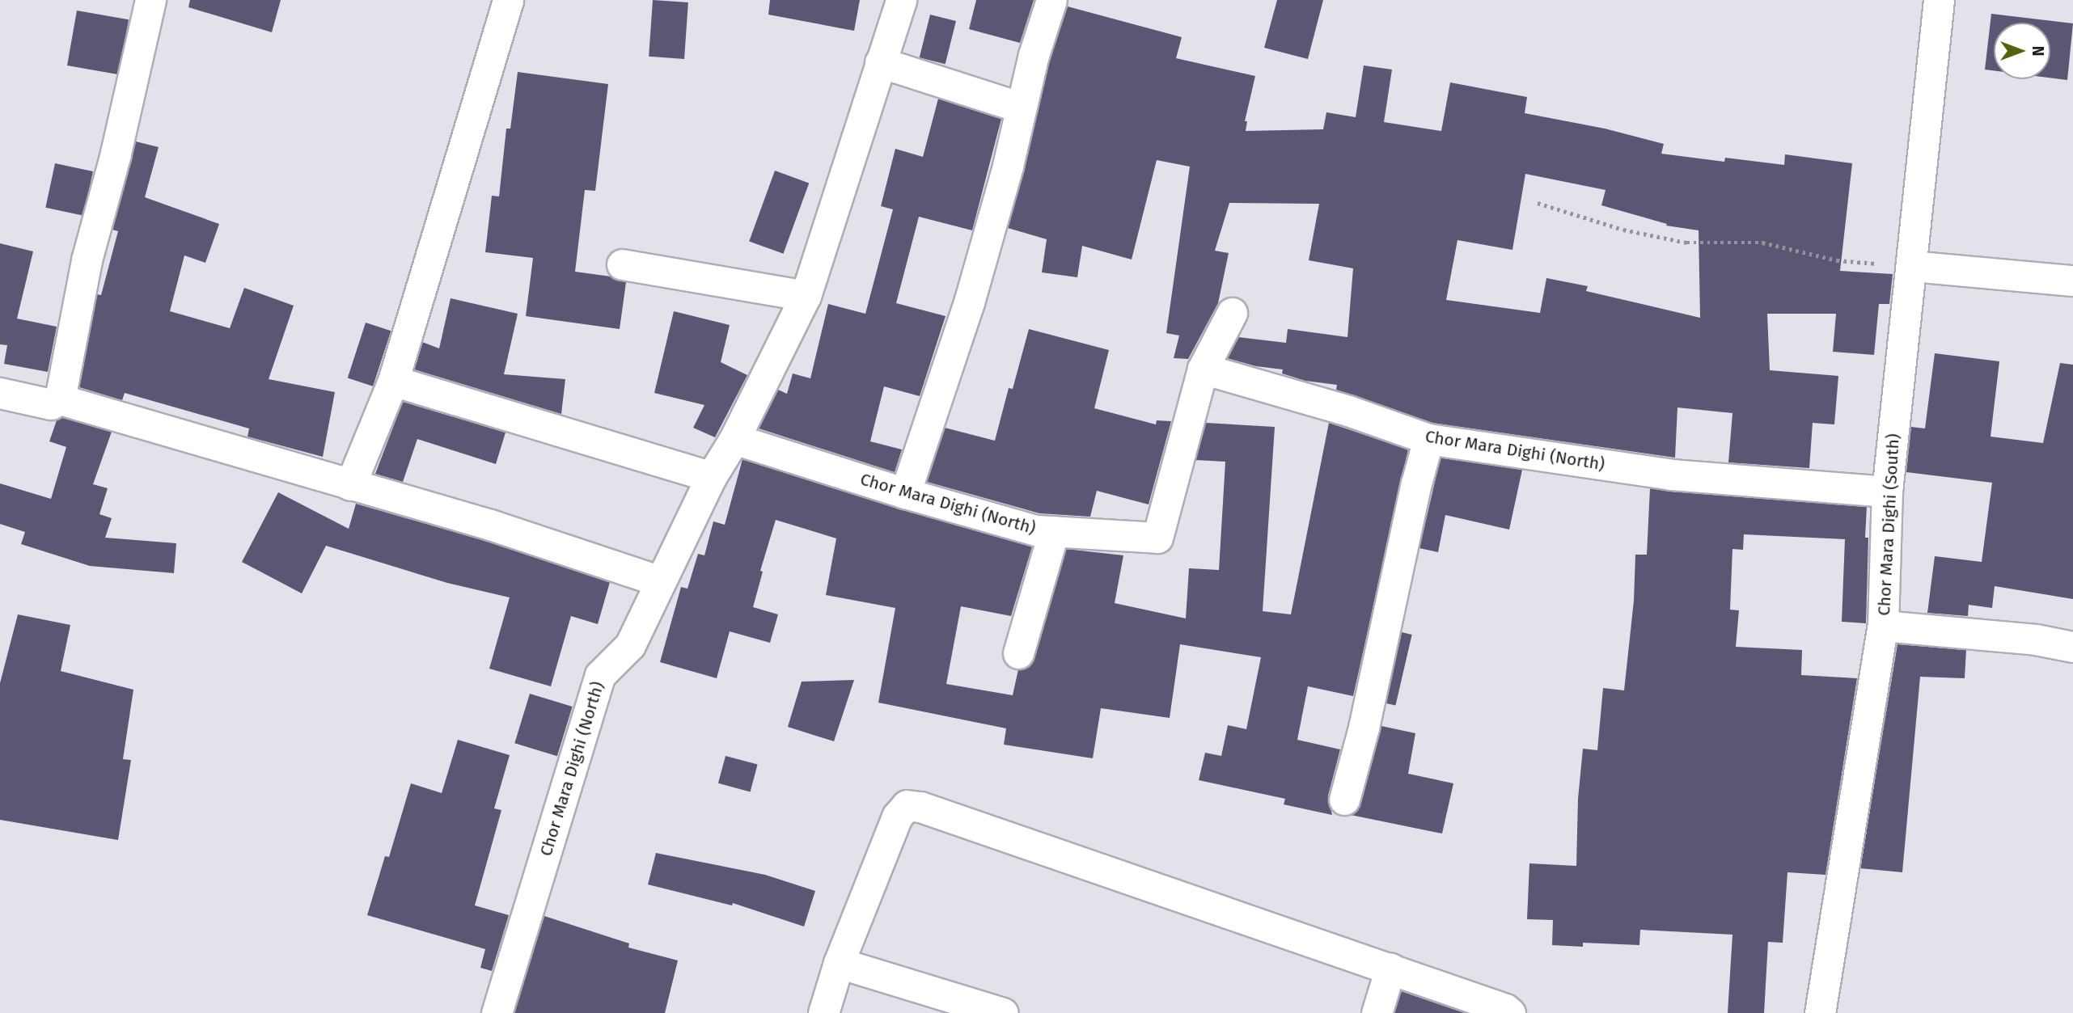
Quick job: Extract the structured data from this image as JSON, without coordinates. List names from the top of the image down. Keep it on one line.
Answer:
{"streets":{"street":["Chor Mara Dighi (North)","Chor Mara Dighi (South)"]},"crossings":[["Chor Mara Dighi (North)","Chor Mara Dighi (South)"]],"north":"right"}
